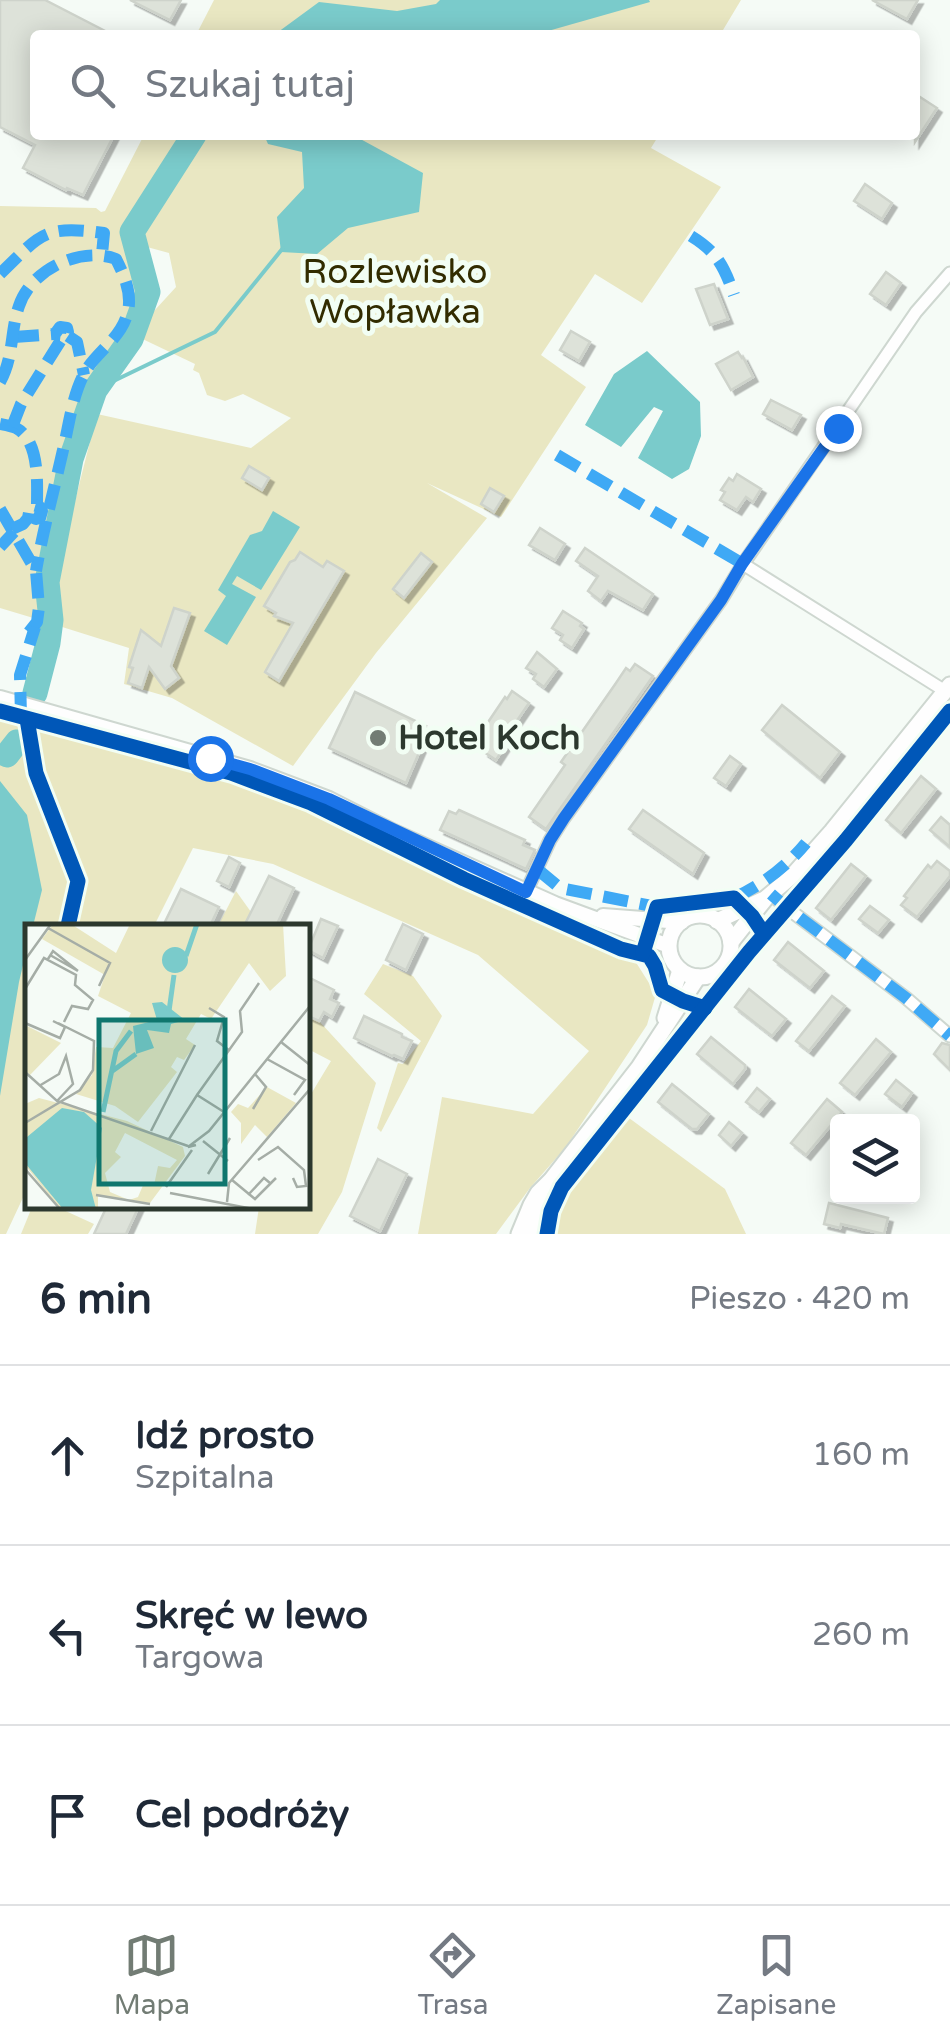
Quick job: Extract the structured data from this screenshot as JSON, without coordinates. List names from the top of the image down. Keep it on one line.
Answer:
{"parks":["Rozlewisko Wopławka"],"places":["Hotel Koch"],"page":{"search":"Szukaj tutaj","heading":["6 min","Pieszo · 420 m"],"list":[["Idź prosto","Szpitalna","160 m"],["Skręć w lewo","Targowa","260 m"],"Cel podróży"],"nav":["Mapa","Trasa","Zapisane"]}}
